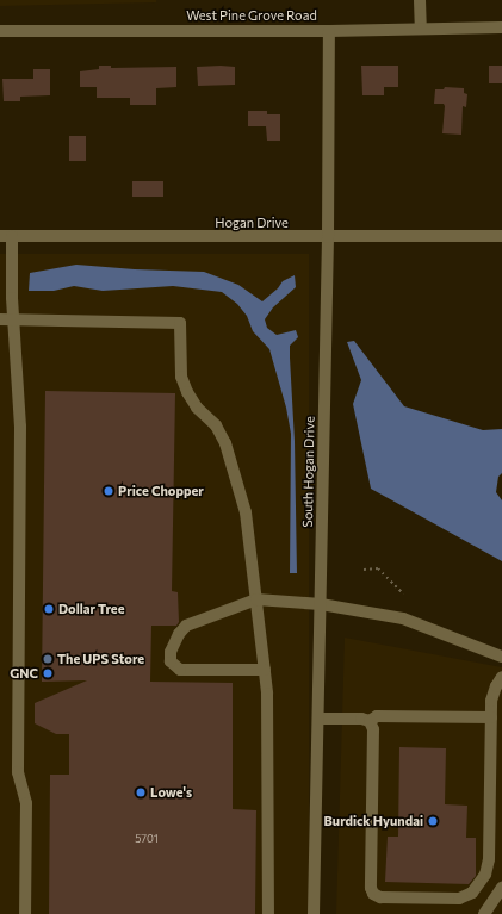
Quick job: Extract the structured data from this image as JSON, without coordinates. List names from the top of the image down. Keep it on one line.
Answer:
{"streets":{"street":["West Pine Grove Road","Hogan Drive","South Hogan Drive"]},"crossings":[["West Pine Grove Road","South Hogan Drive"],["Hogan Drive","South Hogan Drive"]],"places":["Price Chopper","Dollar Tree","The UPS Store","GNC","Lowe's","Burdick Hyundai"],"house_numbers":["5701"]}
